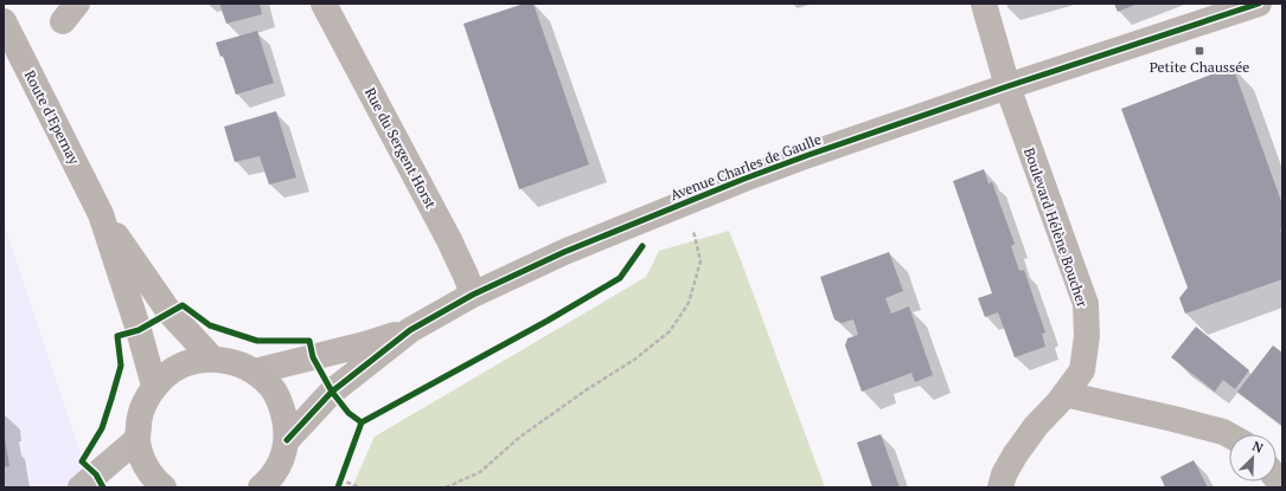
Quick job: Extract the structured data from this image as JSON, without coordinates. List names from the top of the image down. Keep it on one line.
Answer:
{"streets":{"main road":["Route d'Epernay"],"street":["Rue du Sergent Horst","Avenue Charles de Gaulle","Boulevard Hélène Boucher"]},"crossings":[["Rue du Sergent Horst","Avenue Charles de Gaulle"],["Avenue Charles de Gaulle","Boulevard Hélène Boucher"]],"places":{"transit":["Petite Chaussée"]},"north":"top right"}
